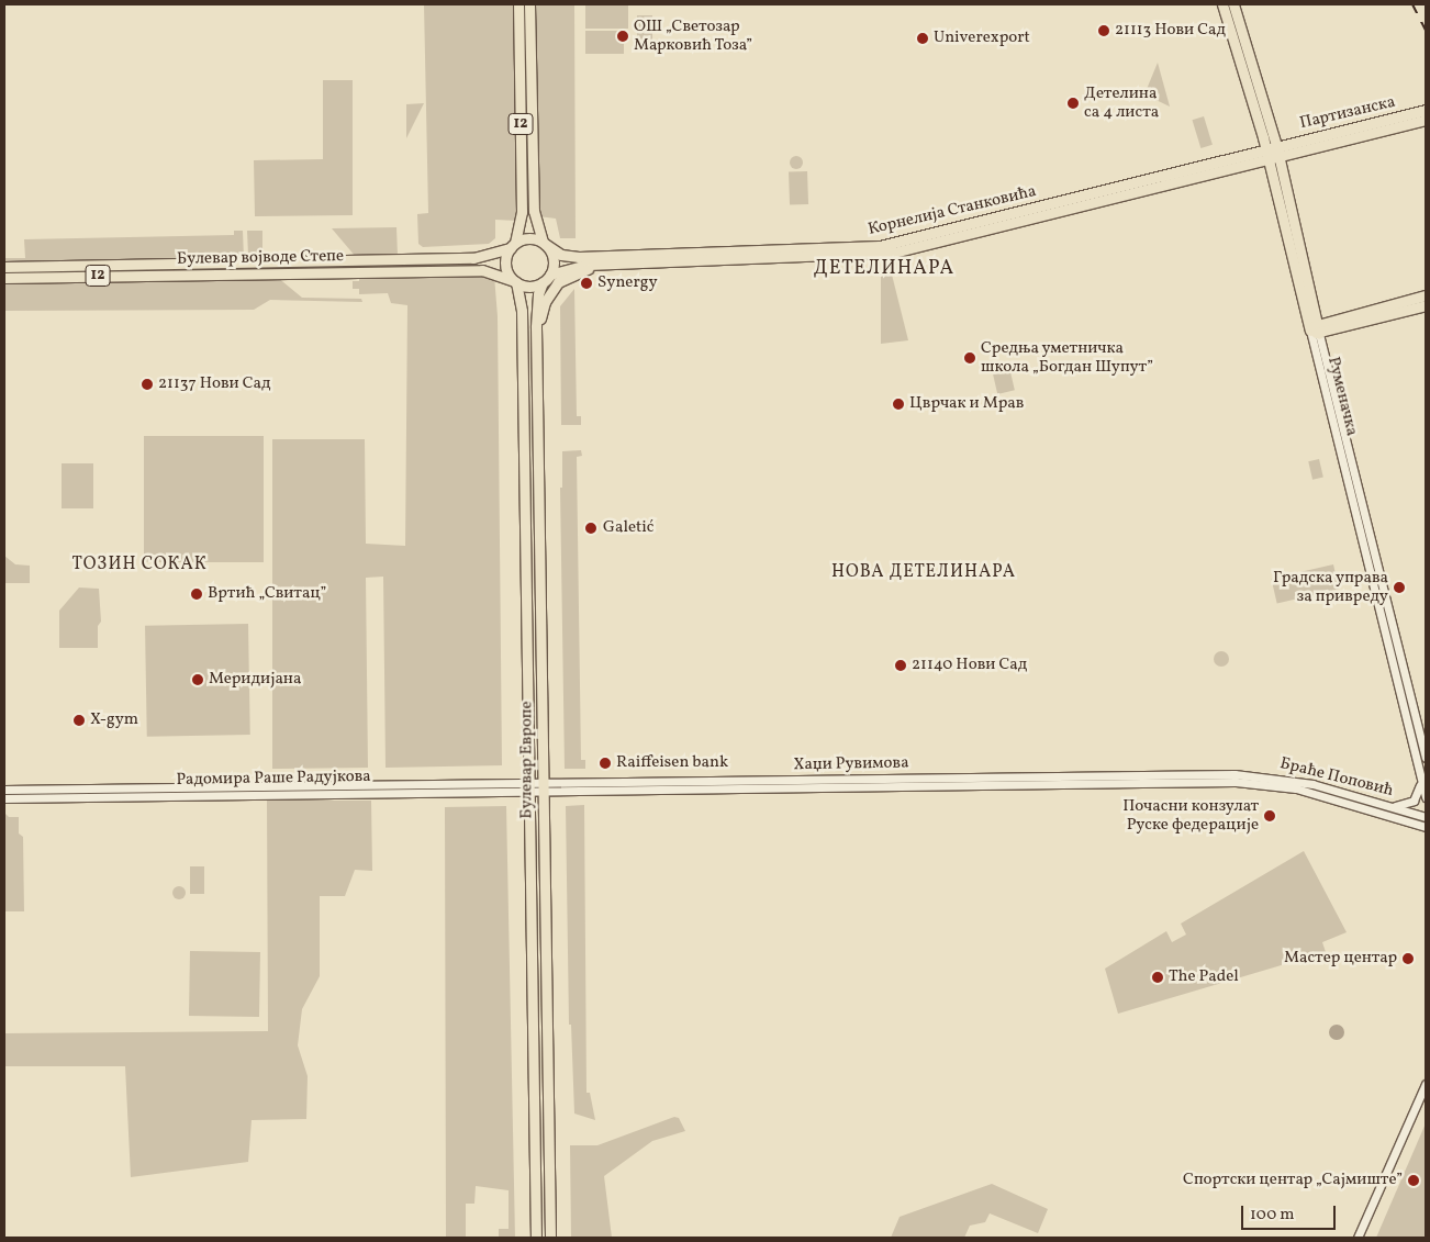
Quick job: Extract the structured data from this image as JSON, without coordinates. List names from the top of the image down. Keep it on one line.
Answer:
{"streets":{"main road":["Партизанска","12","Корнелија Станковића","Булевар војводе Степе","Руменачка","Булевар Европе"],"street":["Хаџи Рувимова","Браће Поповић","Радомира Раше Радујкова"]},"crossings":[["Партизанска","Корнелија Станковића"],["Партизанска","Руменачка"],["12","Корнелија Станковића"],["12","Булевар војводе Степе"],["12","Булевар Европе"],["Корнелија Станковића","Булевар војводе Степе"],["Корнелија Станковића","Руменачка"],["Корнелија Станковића","Булевар Европе"],["Булевар војводе Степе","Булевар Европе"],["Булевар Европе","Хаџи Рувимова"],["Булевар Европе","Радомира Раше Радујкова"],["Хаџи Рувимова","Браће Поповић"],["Хаџи Рувимова","Радомира Раше Радујкова"]],"districts":["ДЕТЕЛИНАРА","ТОЗИН СОКАК","НОВА ДЕТЕЛИНАРА"],"places":["21113 Нови Сад","ОШ „Светозар Марковић Тоза”","Univerexport","Детелина са 4 листа","Synergy","Средња уметничка школа „Богдан Шупут”","21137 Нови Сад","Цврчак и Мрав","Galetić","Градска управа за привреду","Вртић „Свитац”","21140 Нови Сад","Меридијана","X-gym","Raiffeisen bank","Почасни конзулат Руске федерације","Мастер центар","The Padel","Спортски центар „Сајмиште”"],"scale_bar":"100 m"}
